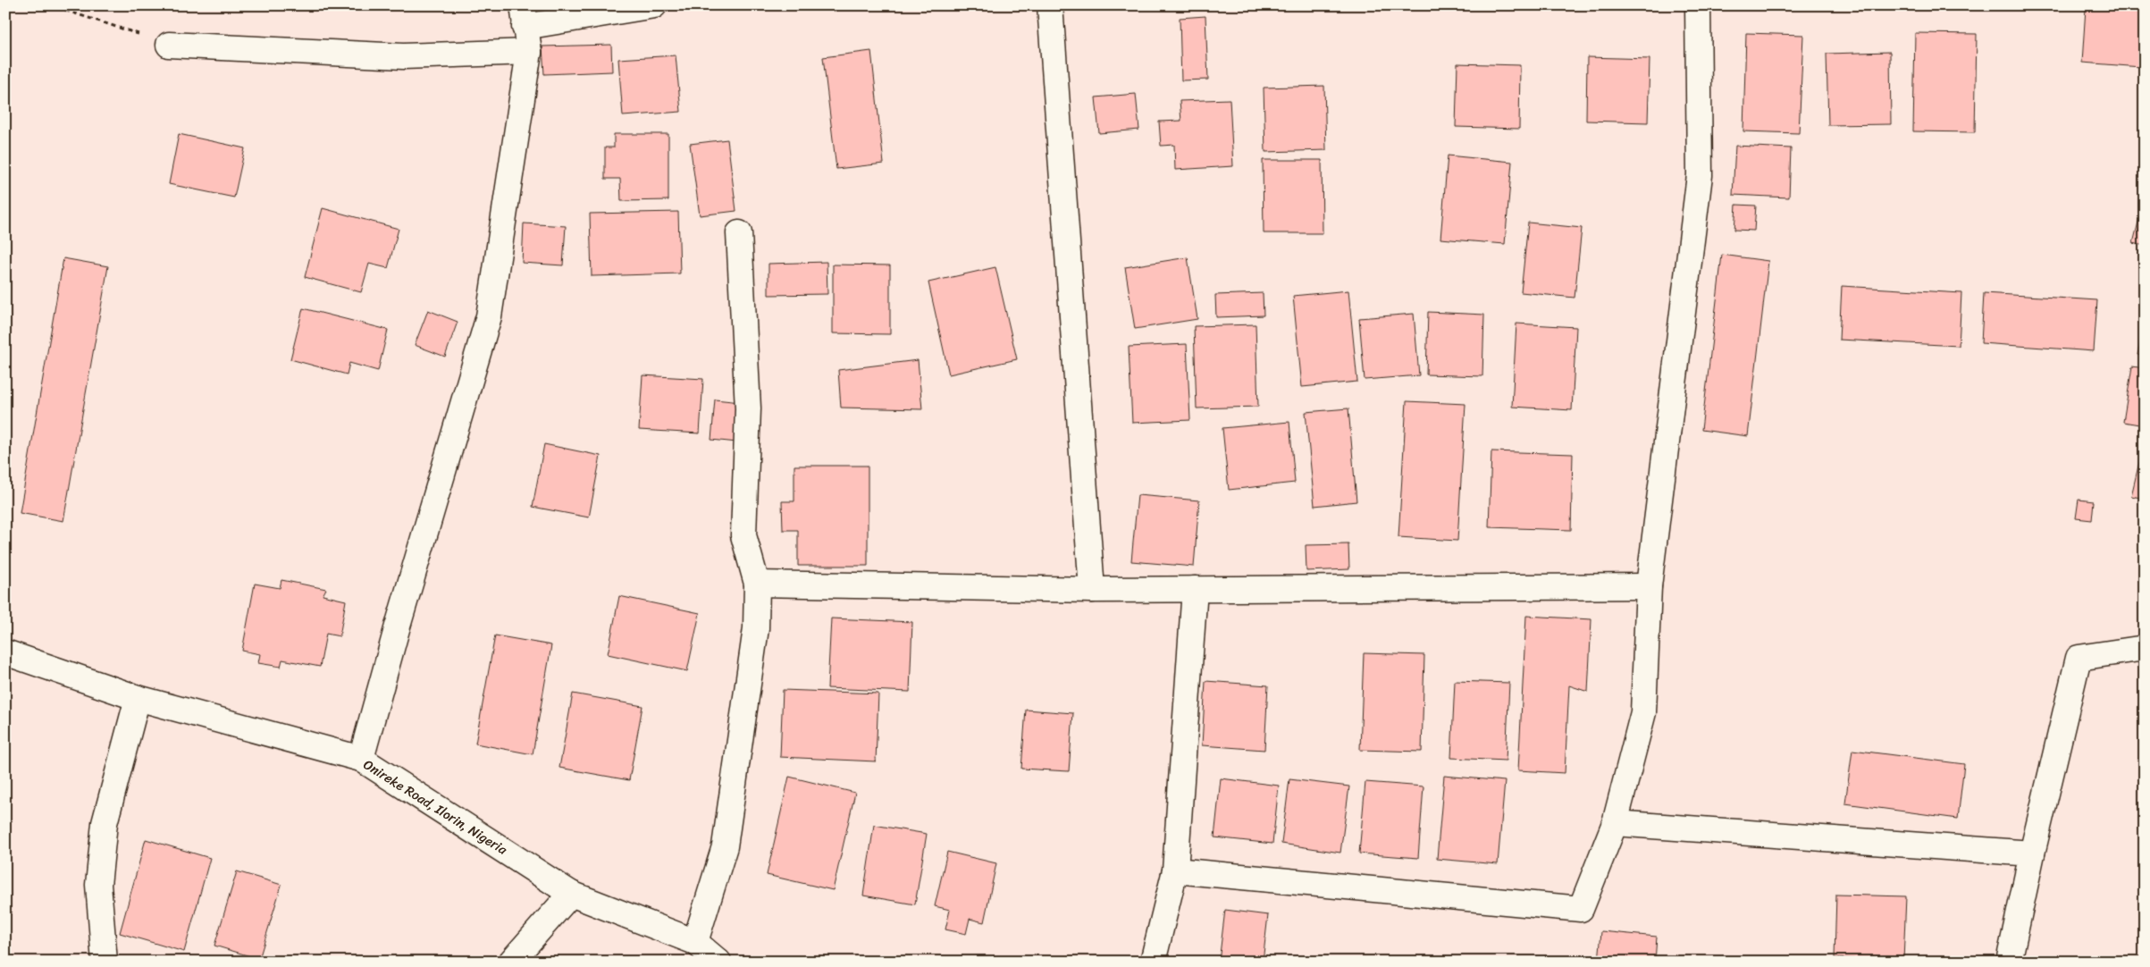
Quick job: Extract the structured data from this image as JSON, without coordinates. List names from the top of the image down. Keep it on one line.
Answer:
{"streets":{"street":["Onireke Road, Ilorin, Nigeria"]}}
